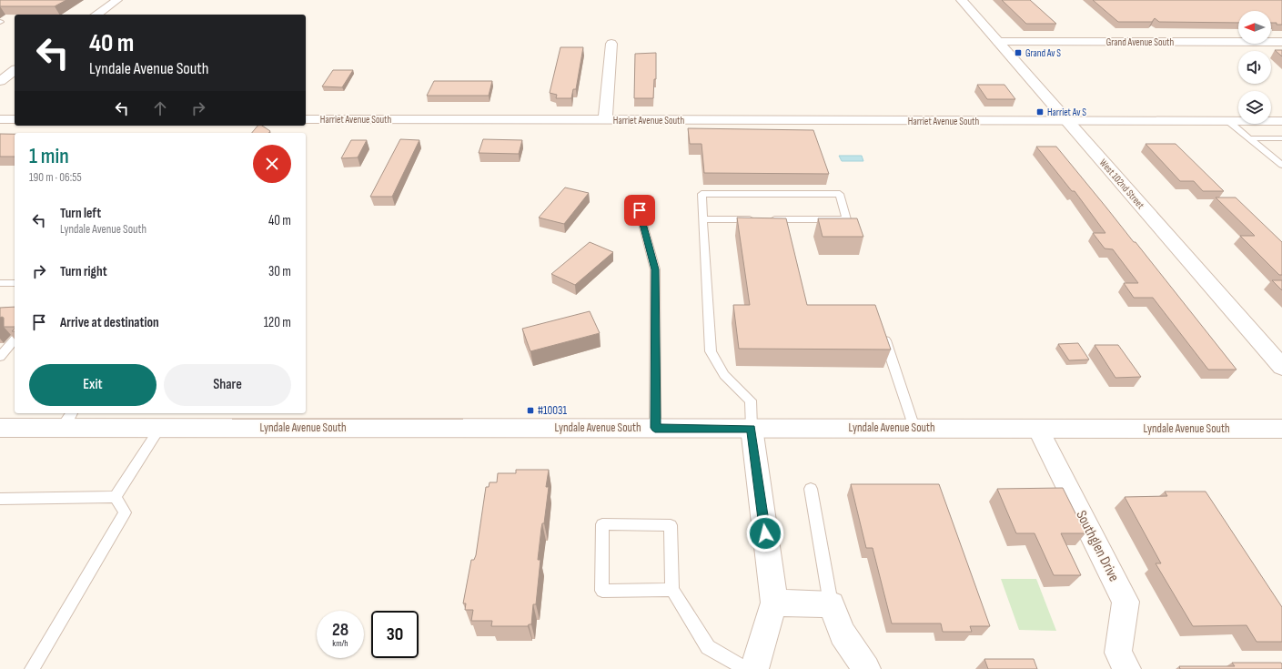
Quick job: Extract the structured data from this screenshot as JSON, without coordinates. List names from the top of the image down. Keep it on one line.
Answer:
{"streets":{"street":["Grand Avenue South","Harriet Avenue South","West 102nd Street","Lyndale Avenue South","Southglen Drive"]},"crossings":[["Grand Avenue South","West 102nd Street"],["Harriet Avenue South","West 102nd Street"],["Lyndale Avenue South","Southglen Drive"]],"places":{"transit":["Grand Av S","Harriet Av S","#10031"]},"north":"left","page":{"turn":["40 m","Lyndale Avenue South"],"heading":["1 min","190 m · 06:55"],"list":[{"name":"Turn left","note":"Lyndale Avenue South","value":"40 m"},{"name":"Turn right","value":"30 m"},{"name":"Arrive at destination","value":"120 m"}],"buttons":["Exit","Share"],"speed":"28 km/h","limit":"30"}}
